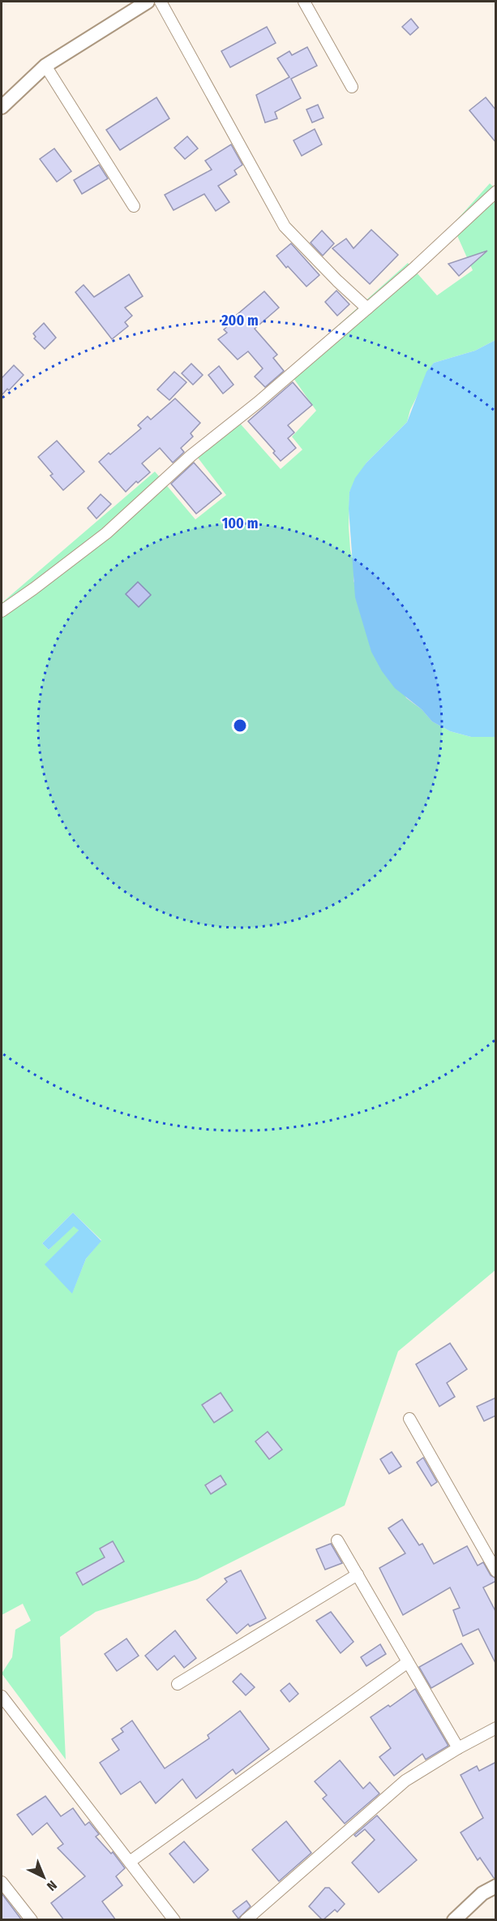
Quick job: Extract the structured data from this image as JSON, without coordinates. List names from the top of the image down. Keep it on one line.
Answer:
{"north":"bottom right","rings":["200 m","100 m"]}
